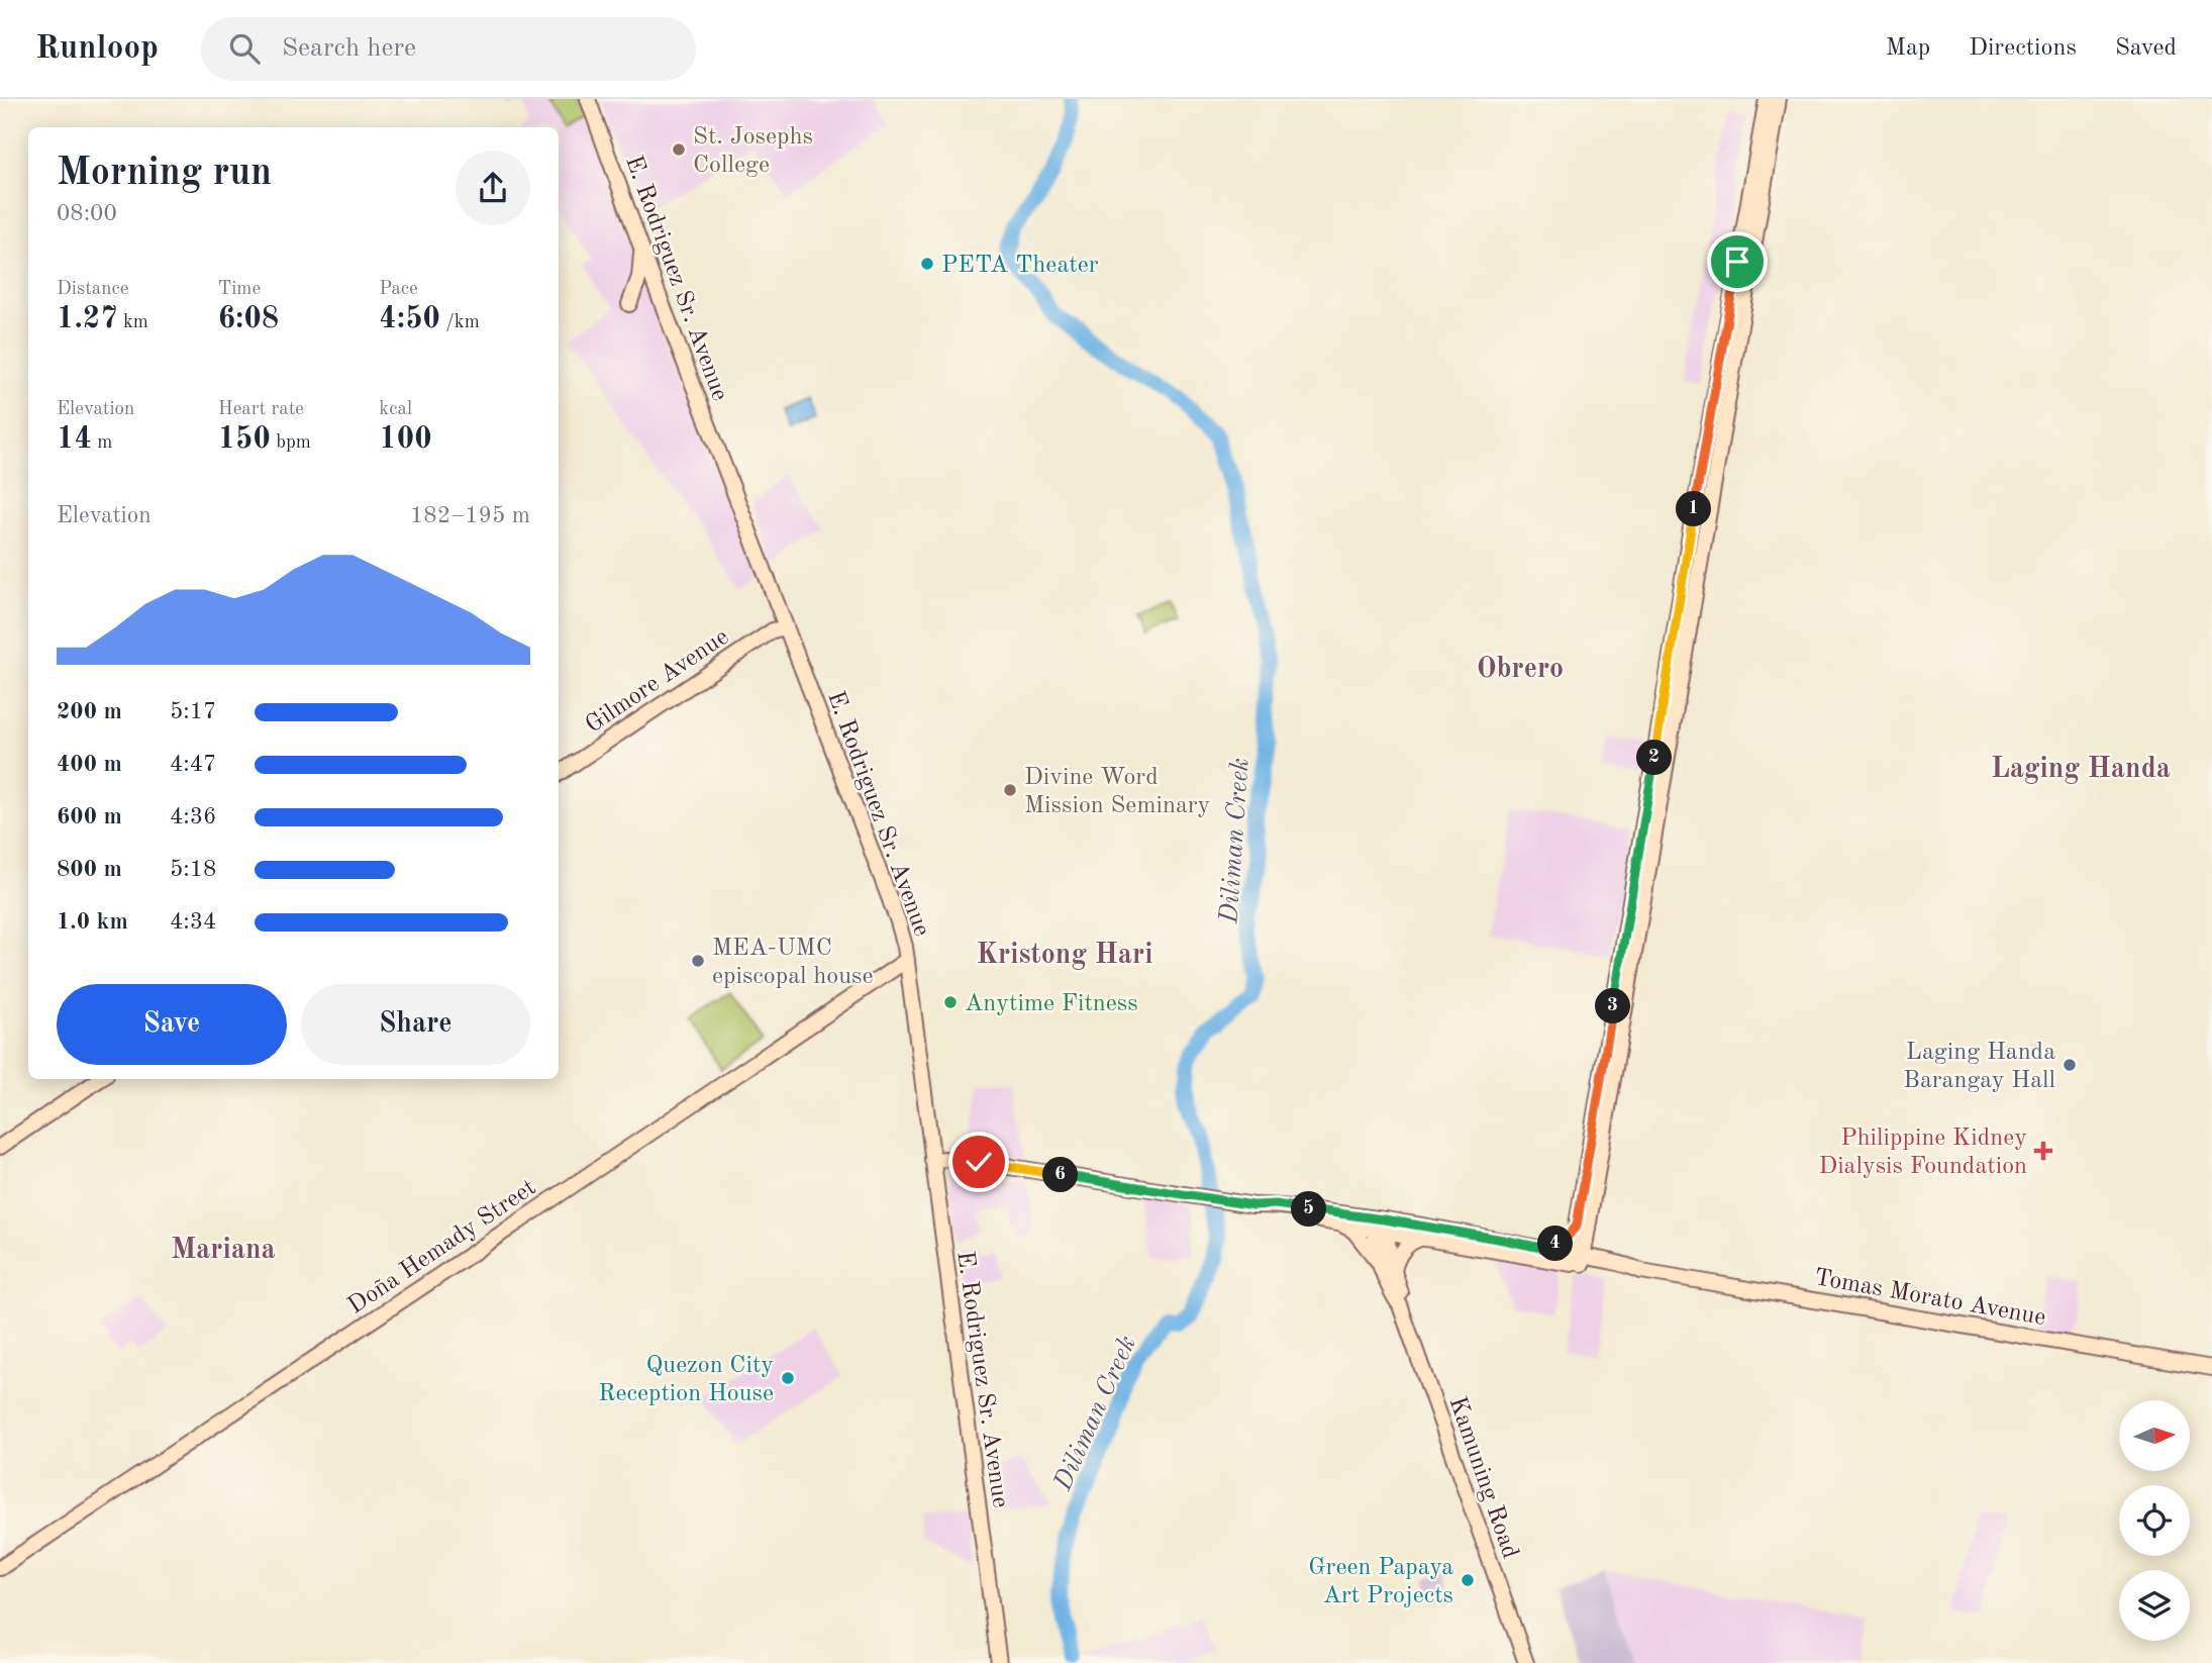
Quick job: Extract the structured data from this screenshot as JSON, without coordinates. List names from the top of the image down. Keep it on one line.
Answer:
{"streets":{"main road":["E. Rodriguez Sr. Avenue","Gilmore Avenue","Doña Hemady Street","Tomas Morato Avenue","Kamuning Road"]},"crossings":[["E. Rodriguez Sr. Avenue","Gilmore Avenue"],["E. Rodriguez Sr. Avenue","Doña Hemady Street"],["E. Rodriguez Sr. Avenue","Tomas Morato Avenue"],["Tomas Morato Avenue","Kamuning Road"]],"districts":["Obrero","Laging Handa","Kristong Hari","Mariana"],"water":["Diliman Creek"],"places":{"other":["St. Josephs College","PETA Theater","Divine Word Mission Seminary","MEA-UMC episcopal house","Anytime Fitness","Laging Handa Barangay Hall","Quezon City Reception House","Green Papaya Art Projects"],"health":["Philippine Kidney Dialysis Foundation"]},"north":"right","page":{"header":"Runloop","search":"Search here","nav":["Map","Directions","Saved"],"heading":["Morning run","08:00"],"stats":[["Distance","1.27 km"],["Time","6:08"],["Pace","4:50 /km"],["Elevation","14 m"],["Heart rate","150 bpm"],["kcal","100"]],"chart":["Elevation","182–195 m"],"pins":["1","2","3","6","5","4"],"list":[{"name":"200 m","note":"5:17"},{"name":"400 m","note":"4:47"},{"name":"600 m","note":"4:36"},{"name":"800 m","note":"5:18"},{"name":"1.0 km","note":"4:34"}],"buttons":["Save","Share"]}}
